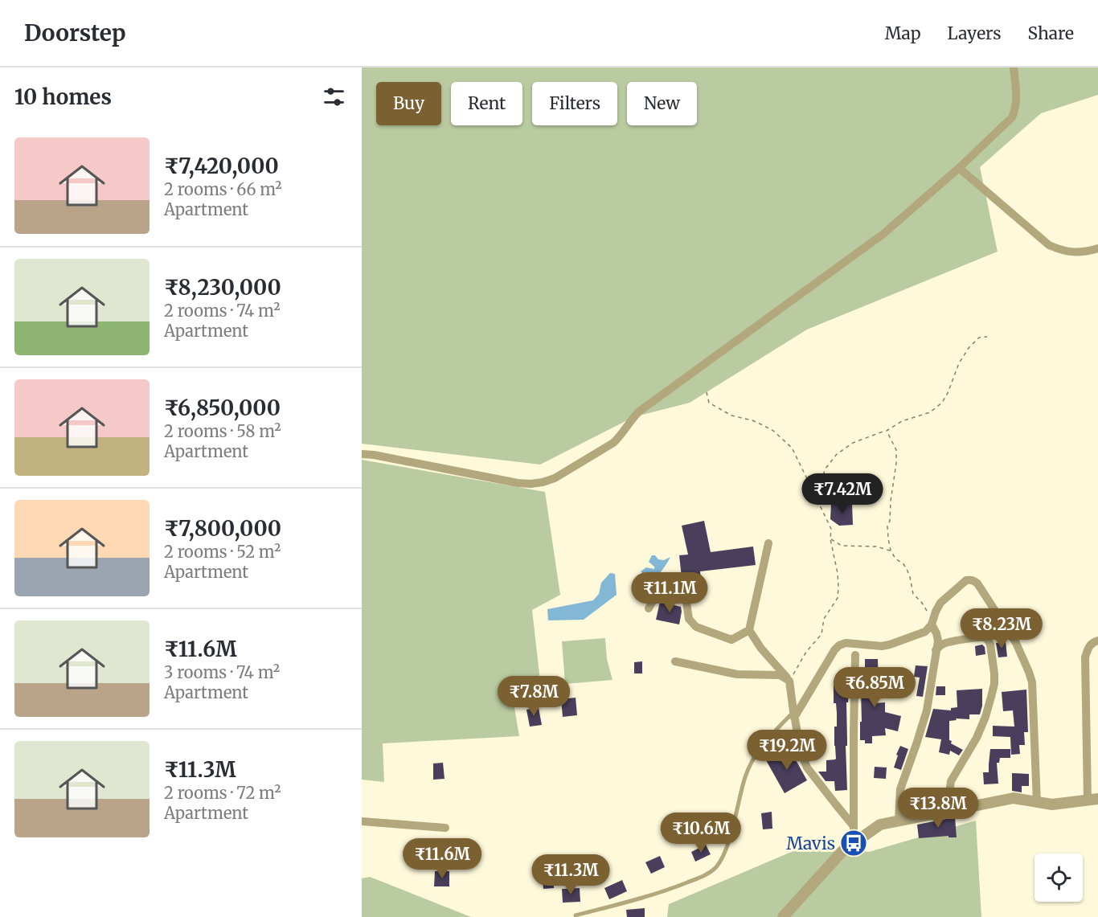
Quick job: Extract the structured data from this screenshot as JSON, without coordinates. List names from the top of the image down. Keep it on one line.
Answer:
{"places":{"bus stop":["Mavis"]},"page":{"header":"Doorstep","nav":["Map","Layers","Share"],"heading":"10 homes","chip":["Buy","Rent","Filters","New"],"list":[{"name":"₹7,420,000","note":"2 rooms · 66 m² · Apartment"},{"name":"₹8,230,000","note":"2 rooms · 74 m² · Apartment"},{"name":"₹6,850,000","note":"2 rooms · 58 m² · Apartment"},{"name":"₹7,800,000","note":"2 rooms · 52 m² · Apartment"},{"name":"₹11.6M","note":"3 rooms · 74 m² · Apartment"},{"name":"₹11.3M","note":"2 rooms · 72 m² · Apartment"}],"price":["₹7.42M","₹11.1M","₹8.23M","₹6.85M","₹7.8M","₹19.2M","₹13.8M","₹10.6M","₹11.6M","₹11.3M"]}}
